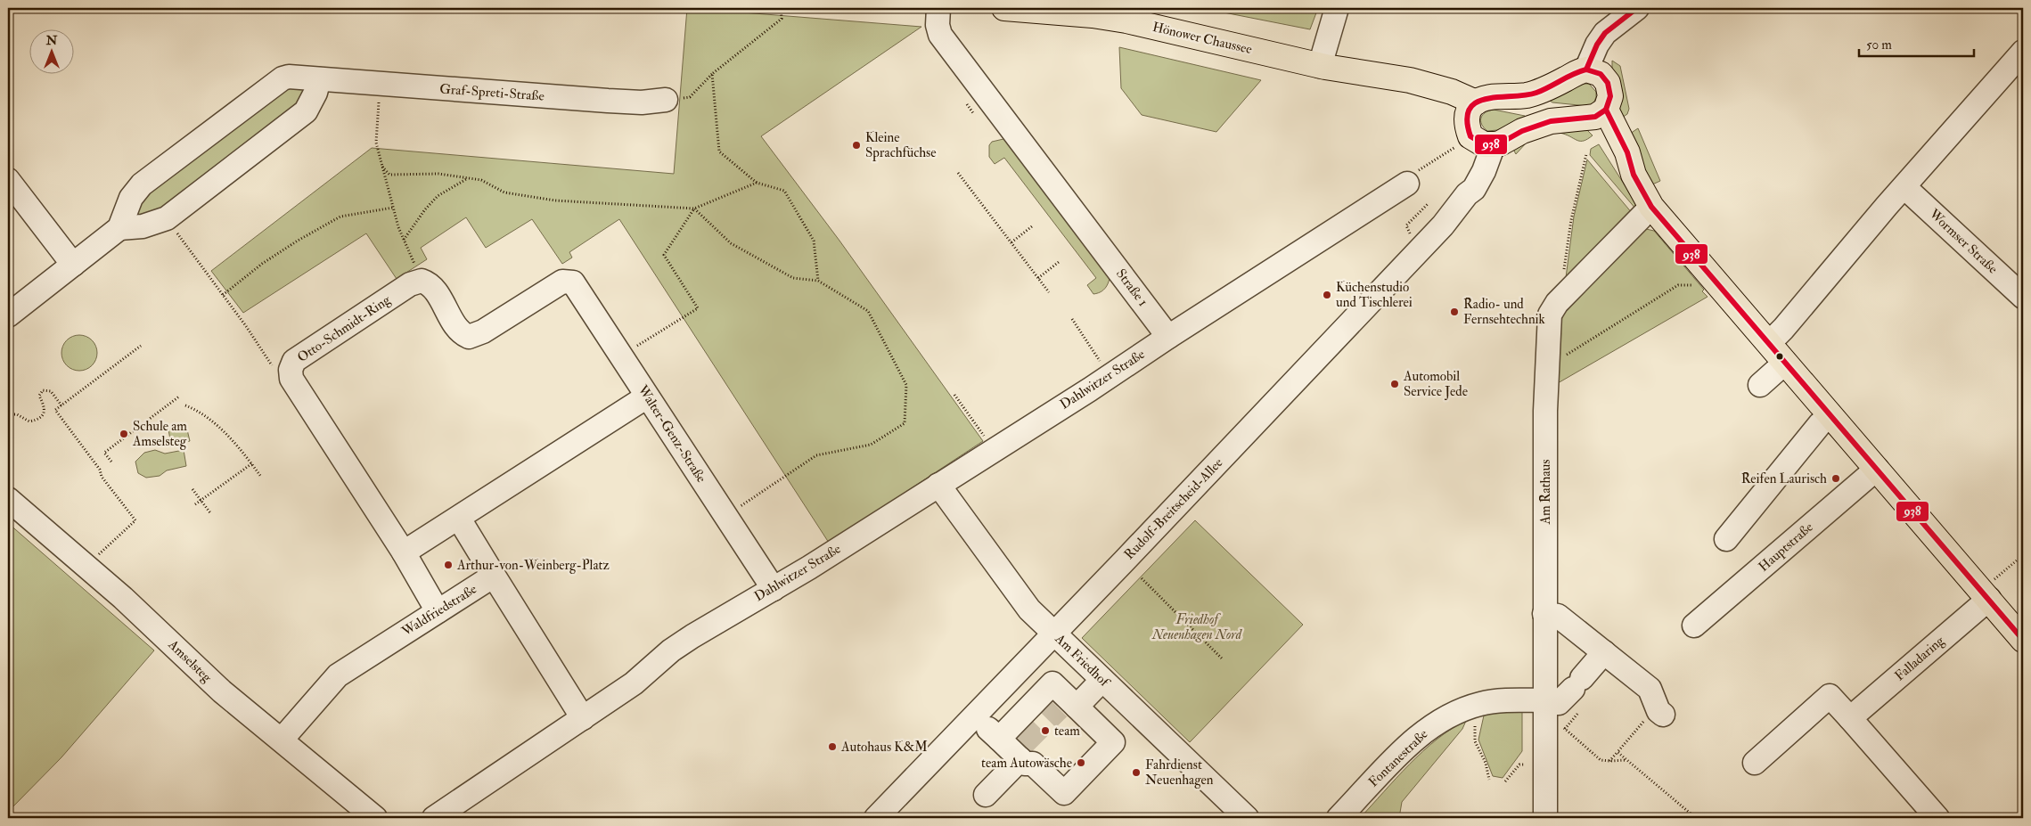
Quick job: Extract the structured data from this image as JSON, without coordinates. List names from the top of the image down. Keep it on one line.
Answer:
{"streets":{"main road":["Hönower Chaussee"],"street":["Graf-Spreti-Straße","Wormser Straße","Straße 1","Otto-Schmidt-Ring","Dahlwitzer Straße","Walter-Genz-Straße","Am Rathaus","Rudolf-Breitscheid-Allee","Hauptstraße","Waldfriedstraße","Falladaring","Am Friedhof","Amselsteg","Fontanestraße"]},"crossings":[["Straße 1","Dahlwitzer Straße"],["Otto-Schmidt-Ring","Walter-Genz-Straße"],["Otto-Schmidt-Ring","Waldfriedstraße"],["Dahlwitzer Straße","Walter-Genz-Straße"],["Dahlwitzer Straße","Am Friedhof"],["Am Rathaus","Fontanestraße"],["Rudolf-Breitscheid-Allee","Am Friedhof"],["Waldfriedstraße","Amselsteg"]],"parks":["Friedhof Neuenhagen Nord"],"places":["Kleine Sprachfüchse","Küchenstudio und Tischlerei","Radio- und Fernsehtechnik","Automobil Service Jede","Schule am Amselsteg","Reifen Laurisch","Arthur-von-Weinberg-Platz","team","Autohaus K&M","team Autowäsche","Fahrdienst Neuenhagen"],"lines":["transit line 938"],"scale_bar":"50 m","north":"top"}
